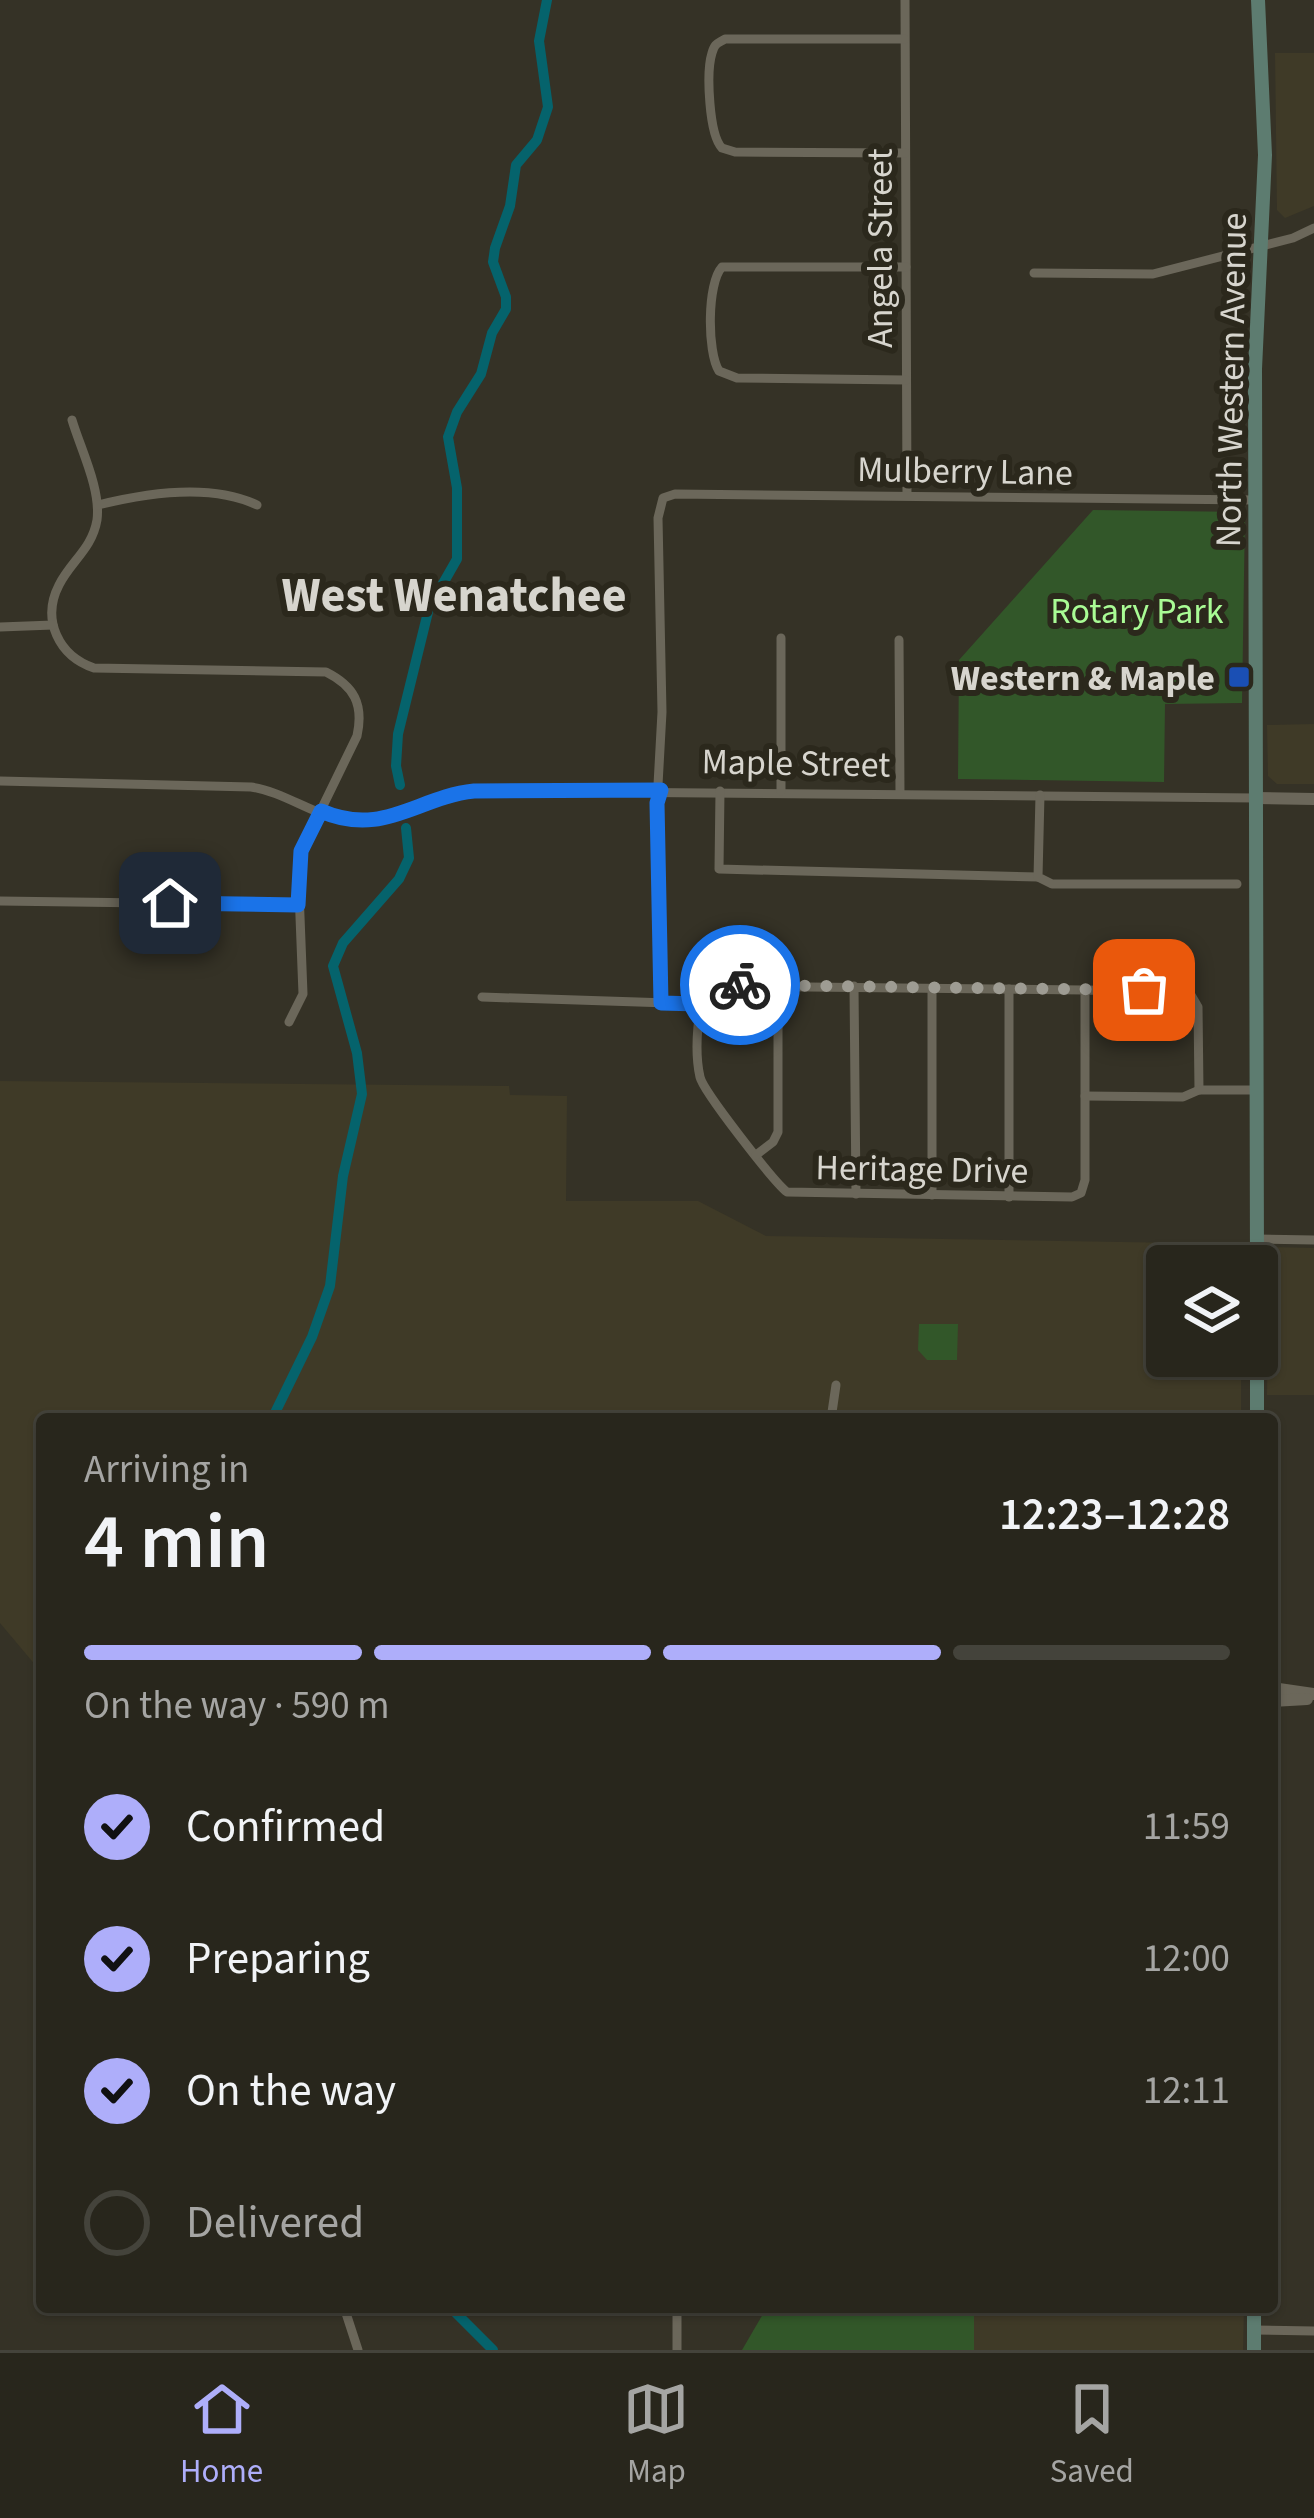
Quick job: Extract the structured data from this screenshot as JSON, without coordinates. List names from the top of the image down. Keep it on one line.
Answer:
{"streets":{"main road":["North Western Avenue"],"street":["Angela Street","Mulberry Lane","Maple Street","Heritage Drive"]},"crossings":[["Angela Street","Mulberry Lane"],["North Western Avenue","Mulberry Lane"],["North Western Avenue","Maple Street"],["Mulberry Lane","Maple Street"]],"districts":["West Wenatchee"],"parks":["Rotary Park"],"places":{"transit":["Western & Maple"]},"page":{"heading":["4 min","Arriving in","12:23–12:28"],"bar":"On the way · 590 m","list":[["Confirmed","11:59"],["Preparing","12:00"],["On the way","12:11"],"Delivered"],"tabs":["Home","Map","Saved"]}}
